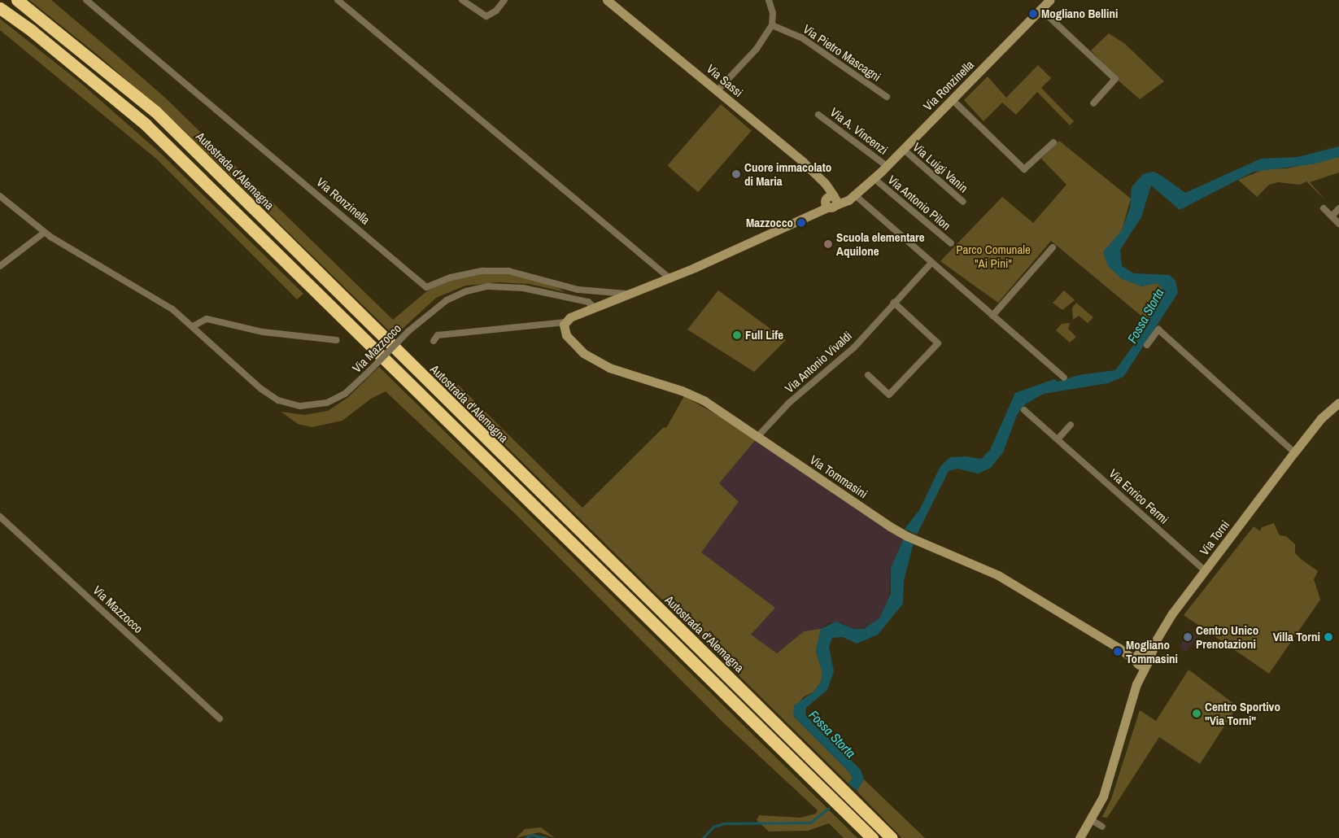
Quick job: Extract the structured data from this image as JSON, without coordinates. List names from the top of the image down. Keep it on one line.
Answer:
{"streets":{"highway":["Autostrada d'Alemagna"],"street":["Via Pietro Mascagni","Via Sassi","Via Ronzinella","Via A. Vincenzi","Via Luigi Vanin","Via Antonio Pilon","Via Mazzocco","Via Antonio Vivaldi","Via Tommasini","Via Enrico Fermi","Via Torni"]},"crossings":[["Via Sassi","Via Ronzinella"],["Via Ronzinella","Via A. Vincenzi"],["Via Ronzinella","Via Luigi Vanin"],["Via Ronzinella","Via Antonio Pilon"],["Via Ronzinella","Via Mazzocco"],["Via Ronzinella","Via Tommasini"],["Via Antonio Vivaldi","Via Tommasini"],["Via Tommasini","Via Torni"],["Via Enrico Fermi","Via Torni"]],"water":["Fossa Storta"],"parks":["Parco Comunale \"Ai Pini\""],"places":["Mogliano Bellini","Cuore immacolato di Maria","Mazzocco","Scuola elementare Aquilone","Full Life","Centro Unico Prenotazioni","Villa Torni","Mogliano Tommasini","Centro Sportivo \"Via Torni\""]}
